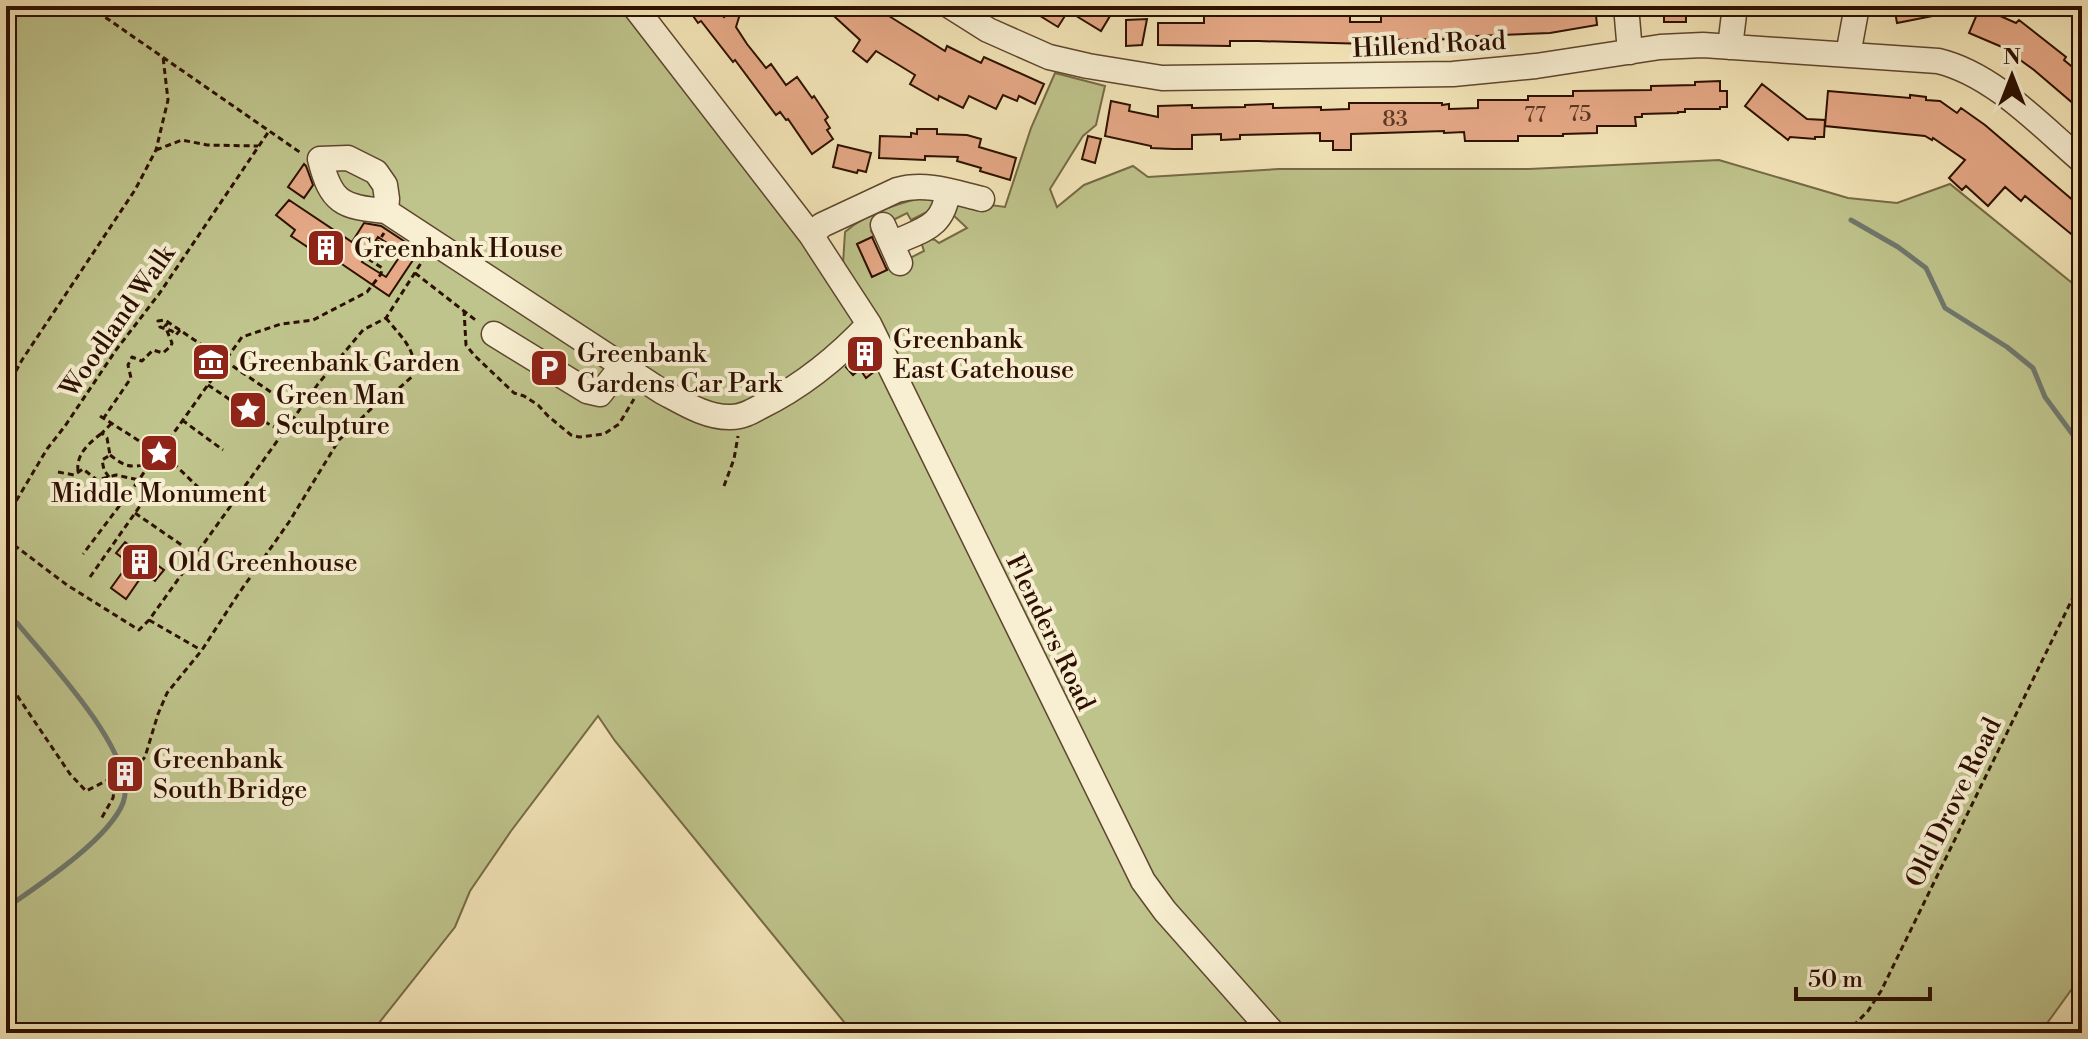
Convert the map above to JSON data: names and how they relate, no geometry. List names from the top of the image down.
{
  "streets": {
    "street": ["Hillend Road", "Flenders Road"],
    "path": ["Woodland Walk", "Old Drove Road"]
  },
  "places": {
    "building": [
      "Greenbank House",
      "Greenbank East Gatehouse",
      "Old Greenhouse",
      "Greenbank South Bridge"
    ],
    "museum": ["Greenbank Garden"],
    "parking": ["Greenbank Gardens Car Park"],
    "place": ["Green Man Sculpture", "Middle Monument"]
  },
  "house_numbers": ["75", "77", "83"],
  "scale_bar": "50 m",
  "north": "top"
}
